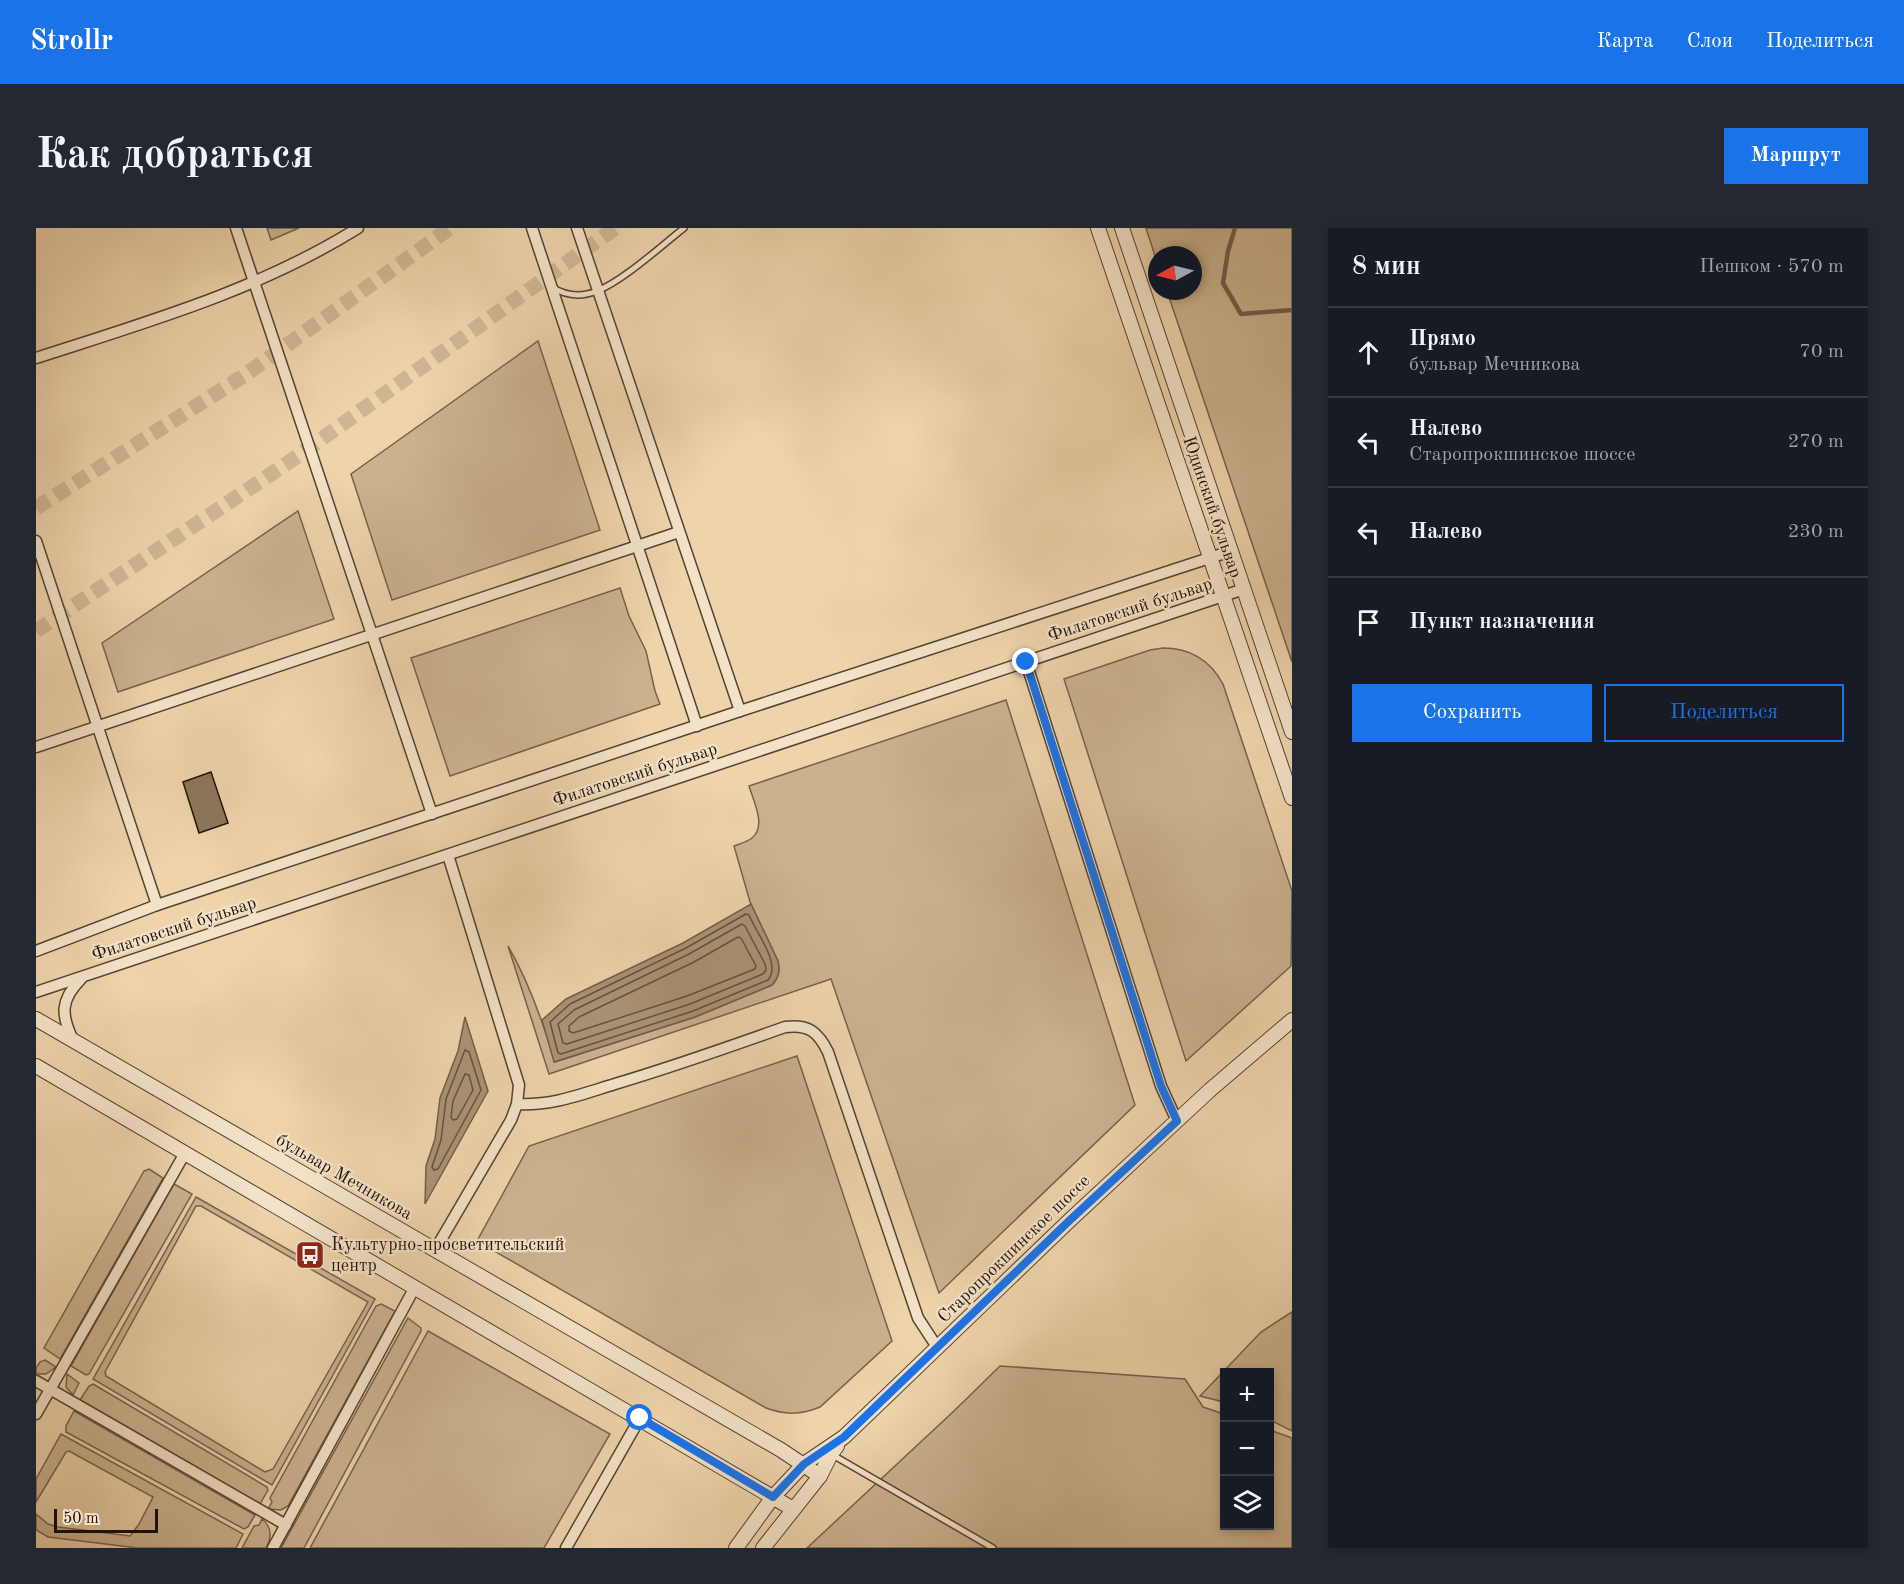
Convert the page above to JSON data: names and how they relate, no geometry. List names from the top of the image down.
{
  "streets": {
    "street": [
      "Юдинский бульвар",
      "Филатовский бульвар",
      "бульвар Мечникова",
      "Старопрокшинское шоссе"
    ]
  },
  "crossings": [
    ["Юдинский бульвар", "Филатовский бульвар"],
    ["бульвар Мечникова", "Старопрокшинское шоссе"]
  ],
  "places": {
    "bus stop": ["Культурно-просветительский центр"]
  },
  "scale_bar": "50 m",
  "north": "left",
  "page": {
    "header": "Strollr",
    "nav": ["Карта", "Слои", "Поделиться"],
    "buttons": [
      "Маршрут",
      ["Сохранить", "Поделиться"]
    ],
    "title": "Как добраться",
    "heading": ["8 мин", "Пешком · 570 m"],
    "list": [
      ["Прямо", "бульвар Мечникова", "70 m"],
      ["Налево", "Старопрокшинское шоссе", "270 m"],
      ["Налево", "230 m"],
      "Пункт назначения"
    ],
    "map_buttons": ["+", "−"],
    "scale": "50 m"
  }
}
